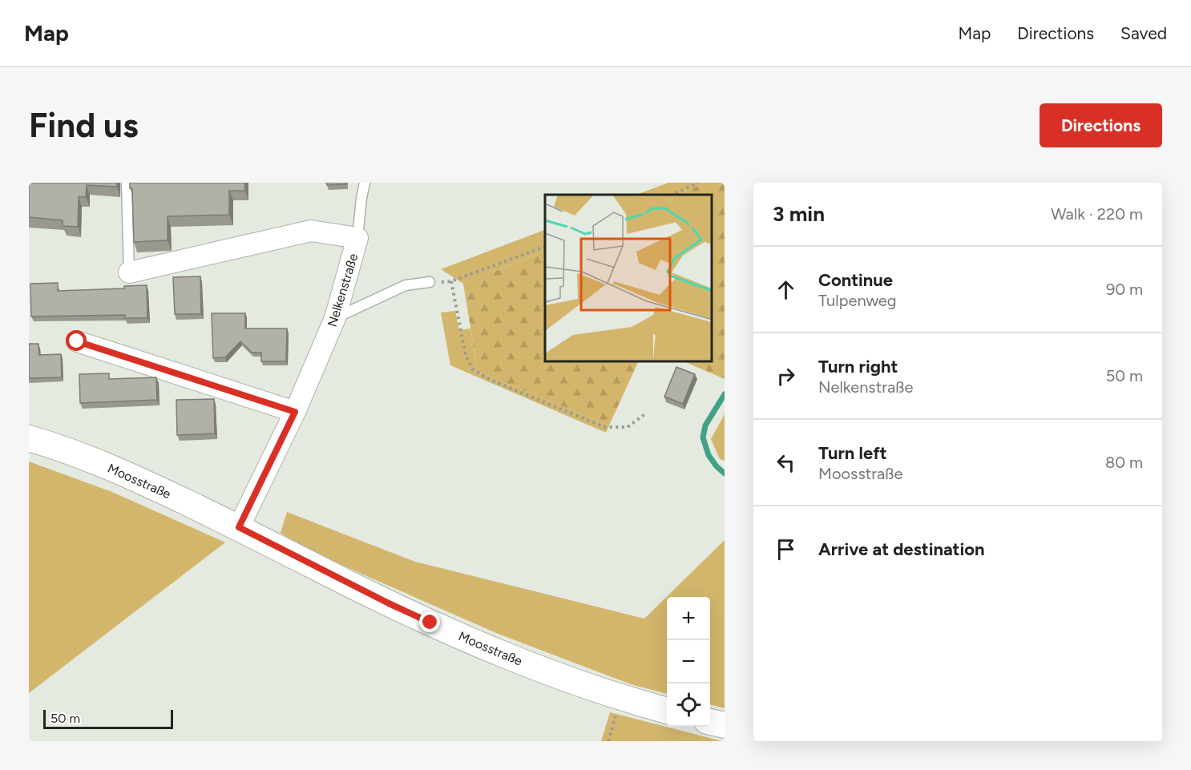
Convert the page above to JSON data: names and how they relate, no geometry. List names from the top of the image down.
{
  "streets": {
    "street": ["Nelkenstraße", "Moosstraße"]
  },
  "crossings": [
    ["Nelkenstraße", "Moosstraße"]
  ],
  "scale_bar": "50 m",
  "page": {
    "header": "Map",
    "nav": ["Map", "Directions", "Saved"],
    "buttons": "Directions",
    "title": "Find us",
    "heading": ["3 min", "Walk · 220 m"],
    "list": [
      ["Continue", "Tulpenweg", "90 m"],
      ["Turn right", "Nelkenstraße", "50 m"],
      ["Turn left", "Moosstraße", "80 m"],
      "Arrive at destination"
    ],
    "map_buttons": ["+", "−"],
    "scale": "50 m"
  }
}
